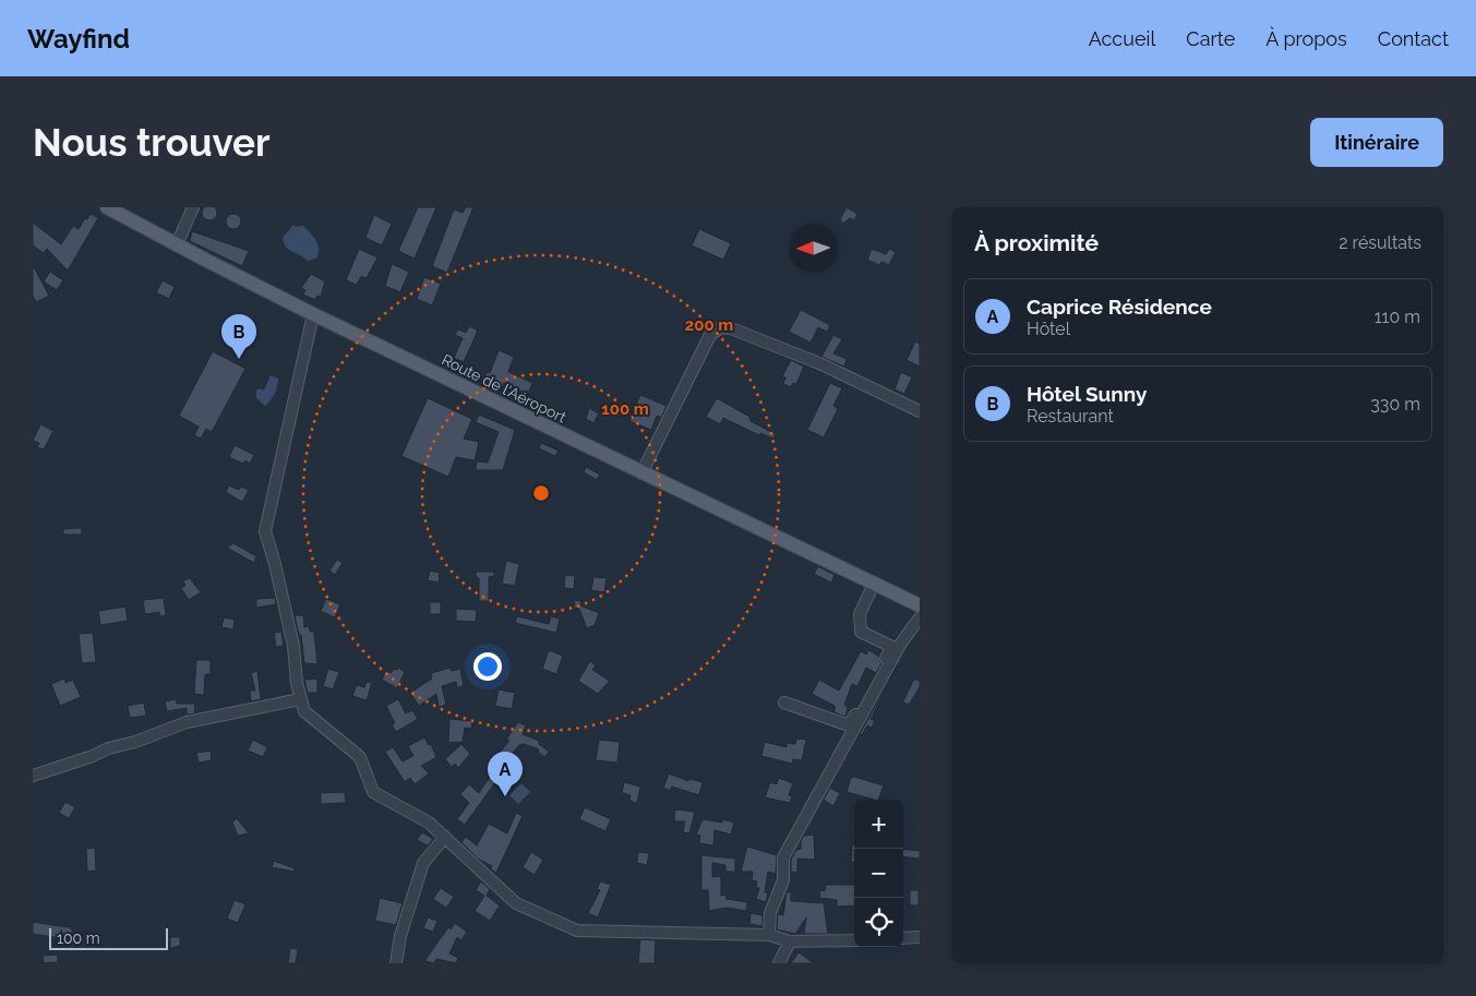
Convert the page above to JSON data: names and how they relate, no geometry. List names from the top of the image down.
{
  "streets": {
    "main road": ["Route de l'Aéroport"]
  },
  "scale_bar": "100 m",
  "north": "left",
  "page": {
    "header": "Wayfind",
    "nav": [
      "Accueil",
      "Carte",
      "À propos",
      "Contact"
    ],
    "buttons": "Itinéraire",
    "title": "Nous trouver",
    "heading": ["À proximité", "2 résultats"],
    "list": [
      {
        "mark": "A",
        "name": "Caprice Résidence",
        "note": "Hôtel",
        "value": "110 m"
      },
      {
        "mark": "B",
        "name": "Hôtel Sunny",
        "note": "Restaurant",
        "value": "330 m"
      }
    ],
    "pins": ["B", "A"],
    "map_buttons": ["+", "−"],
    "scale": "100 m"
  },
  "rings": ["200 m", "100 m"]
}
